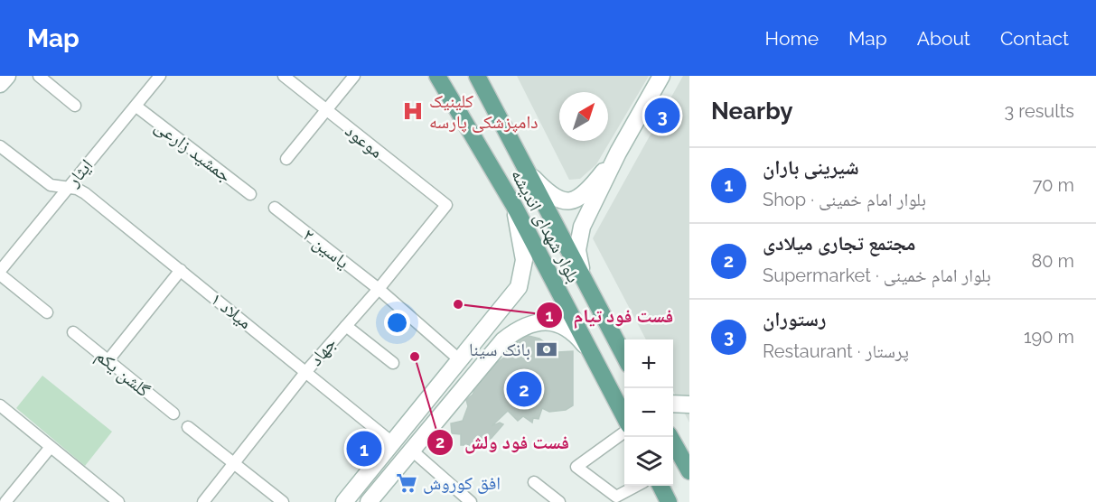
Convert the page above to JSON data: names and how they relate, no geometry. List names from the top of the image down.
{
  "streets": {
    "main road": ["بلوار شهدای اندیشه"],
    "street": [
      "موعود",
      "جمشید زارعی",
      "ایثار",
      "یاسین ۲",
      "میلاد ۱",
      "جهاد",
      "گلشن یکم"
    ]
  },
  "crossings": [
    ["موعود", "جهاد"],
    ["جمشید زارعی", "ایثار"],
    ["ایثار", "میلاد ۱"],
    ["یاسین ۲", "جهاد"],
    ["میلاد ۱", "جهاد"]
  ],
  "places": {
    "hospital": ["کلینیک دامپزشکی پارسه"],
    "other": ["فست فود تیام", "فست فود ولش"],
    "bank": ["بانک سینا"],
    "supermarket": ["افق کوروش"]
  },
  "north": "top right",
  "page": {
    "header": "Map",
    "nav": [
      "Home",
      "Map",
      "About",
      "Contact"
    ],
    "heading": ["Nearby", "3 results"],
    "pins": ["3", "2", "1"],
    "list": [
      {
        "mark": "1",
        "name": "شیرینی باران",
        "note": "Shop · بلوار امام خمینی",
        "value": "70 m"
      },
      {
        "mark": "2",
        "name": "مجتمع تجاری میلادی",
        "note": "Supermarket · بلوار امام خمینی",
        "value": "80 m"
      },
      {
        "mark": "3",
        "name": "رستوران",
        "note": "Restaurant · پرستار",
        "value": "190 m"
      }
    ],
    "map_buttons": ["+", "−"]
  }
}
